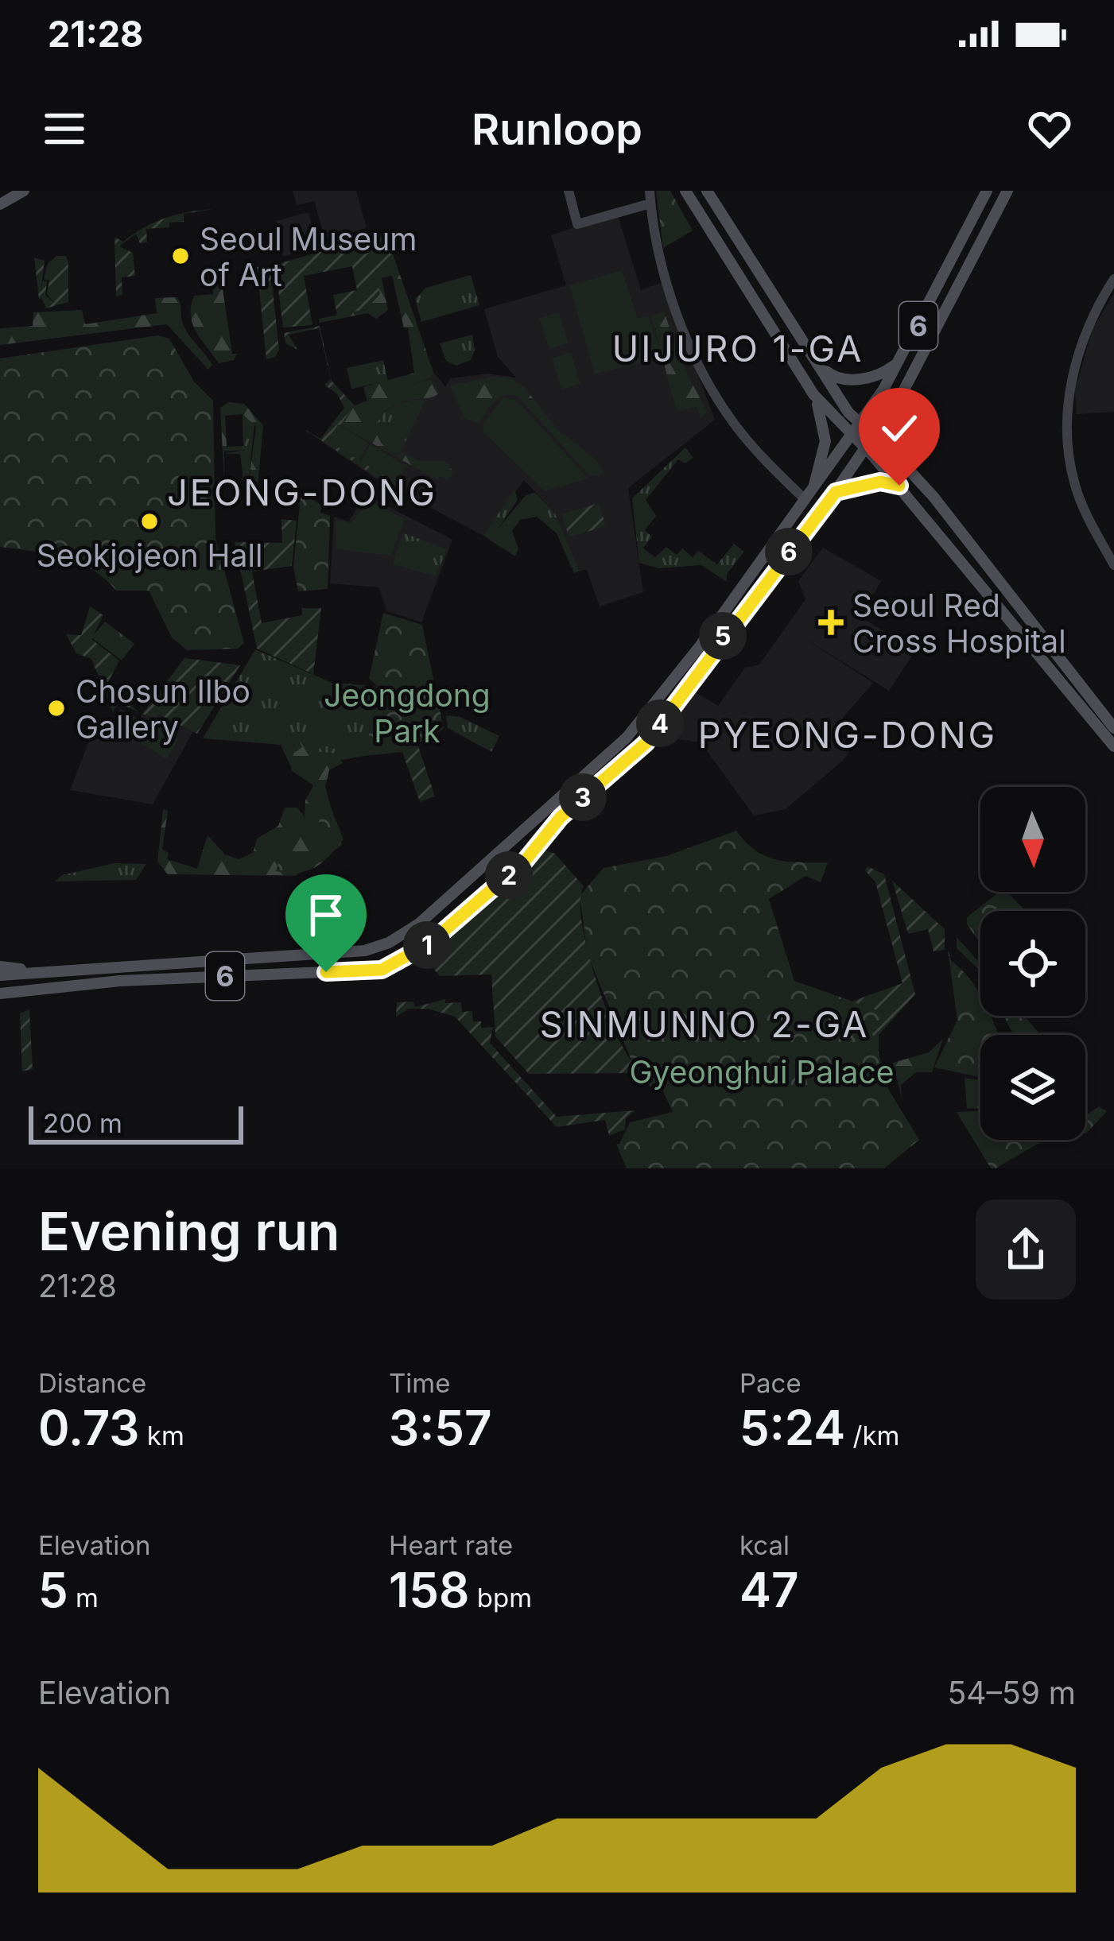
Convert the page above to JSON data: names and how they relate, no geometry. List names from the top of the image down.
{
  "streets": {
    "main road": ["6"]
  },
  "districts": [
    "UIJURO 1-GA",
    "JEONG-DONG",
    "PYEONG-DONG",
    "SINMUNNO 2-GA"
  ],
  "parks": ["Jeongdong Park", "Gyeonghui Palace"],
  "places": {
    "other": ["Seoul Museum of Art", "Seokjojeon Hall", "Chosun Ilbo Gallery"],
    "health": ["Seoul Red Cross Hospital"]
  },
  "scale_bar": "200 m",
  "north": "bottom",
  "page": {
    "status": "21:28",
    "header": "Runloop",
    "pins": [
      "6",
      "5",
      "4",
      "3",
      "2",
      "1"
    ],
    "scale": "200 m",
    "heading": ["Evening run", "21:28"],
    "stats": [
      ["Distance", "0.73 km"],
      ["Time", "3:57"],
      ["Pace", "5:24 /km"],
      ["Elevation", "5 m"],
      ["Heart rate", "158 bpm"],
      ["kcal", "47"]
    ],
    "chart": ["Elevation", "54–59 m"]
  }
}
